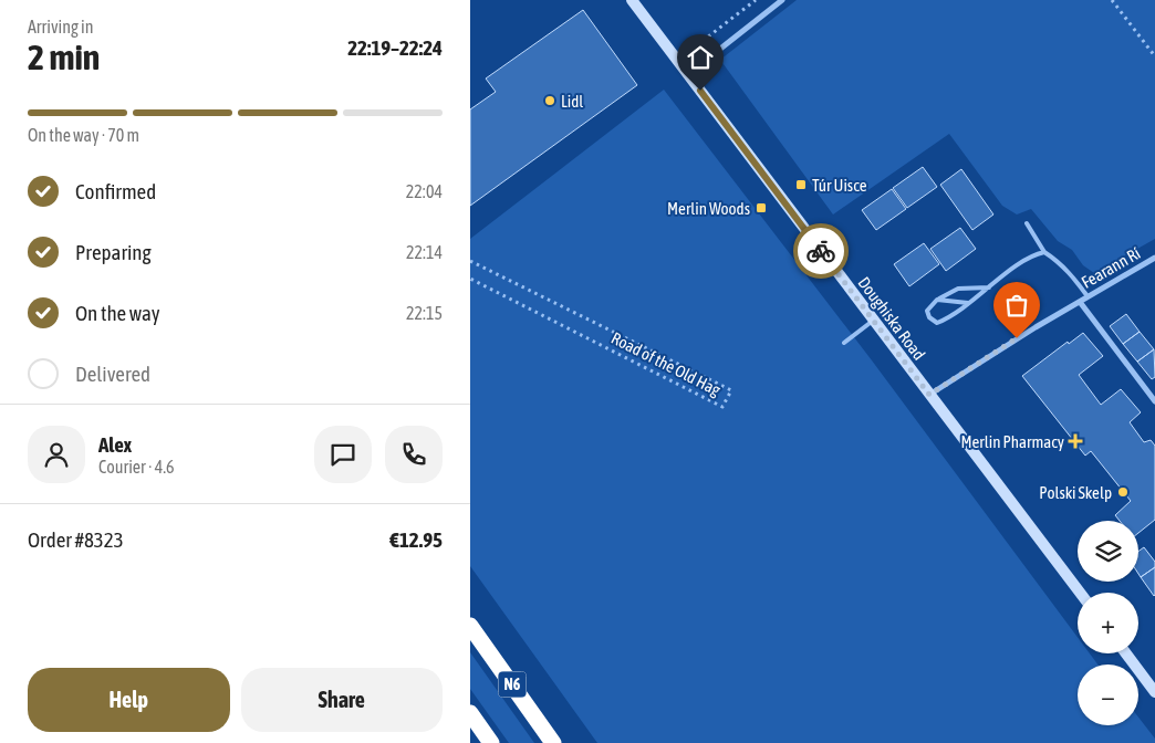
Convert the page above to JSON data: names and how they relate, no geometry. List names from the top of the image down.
{
  "streets": {
    "highway": ["N6"],
    "street": ["Fearann Rí", "Doughiska Road"],
    "path": ["Road of the Old Hag"]
  },
  "crossings": [
    ["Fearann Rí", "Doughiska Road"]
  ],
  "places": {
    "other": ["Lidl", "Polski Skelp"],
    "transit": ["Túr Uisce", "Merlin Woods"],
    "health": ["Merlin Pharmacy"]
  },
  "page": {
    "heading": ["2 min", "Arriving in", "22:19–22:24"],
    "panel": [
      "Alex",
      "Courier · 4.6",
      "Order #8323",
      "€12.95"
    ],
    "bar": "On the way · 70 m",
    "list": [
      ["Confirmed", "22:04"],
      ["Preparing", "22:14"],
      ["On the way", "22:15"],
      "Delivered"
    ],
    "map_buttons": ["+", "−"],
    "buttons": ["Help", "Share"]
  }
}
